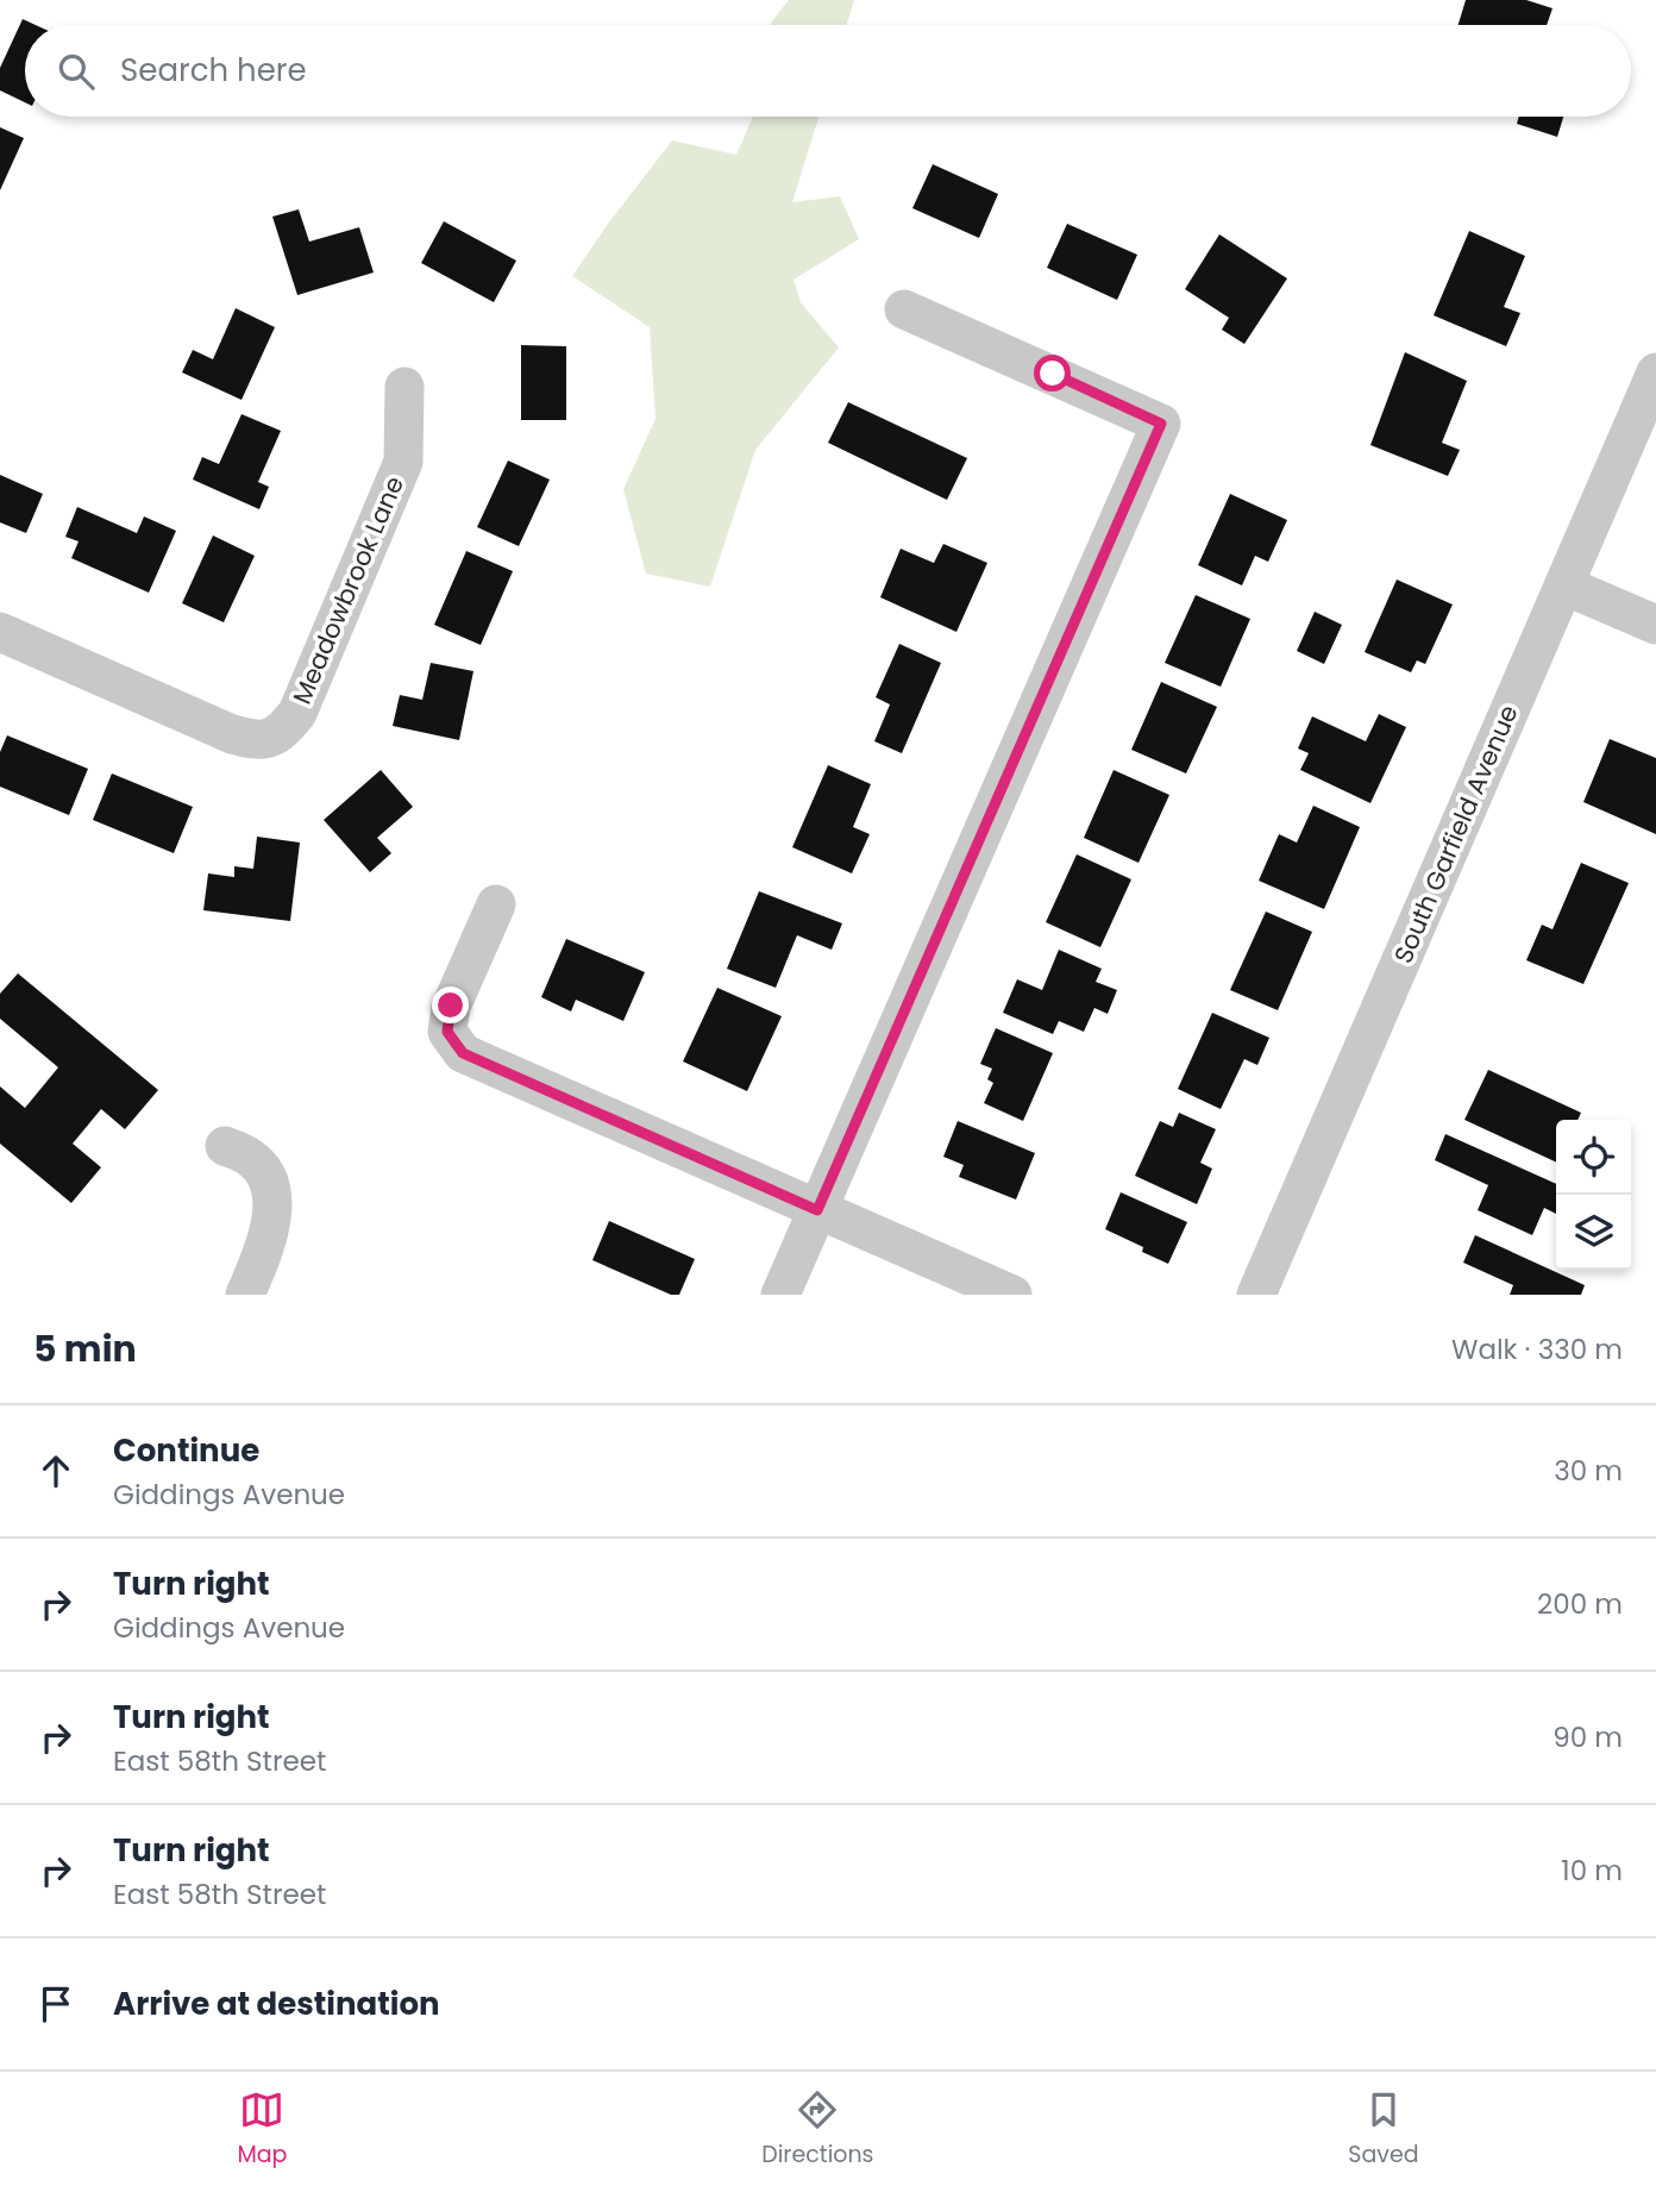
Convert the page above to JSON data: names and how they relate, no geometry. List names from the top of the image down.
{
  "streets": {
    "street": ["Meadowbrook Lane", "South Garfield Avenue"]
  },
  "page": {
    "search": "Search here",
    "heading": ["5 min", "Walk · 330 m"],
    "list": [
      ["Continue", "Giddings Avenue", "30 m"],
      ["Turn right", "Giddings Avenue", "200 m"],
      ["Turn right", "East 58th Street", "90 m"],
      ["Turn right", "East 58th Street", "10 m"],
      "Arrive at destination"
    ],
    "nav": ["Map", "Directions", "Saved"]
  }
}
